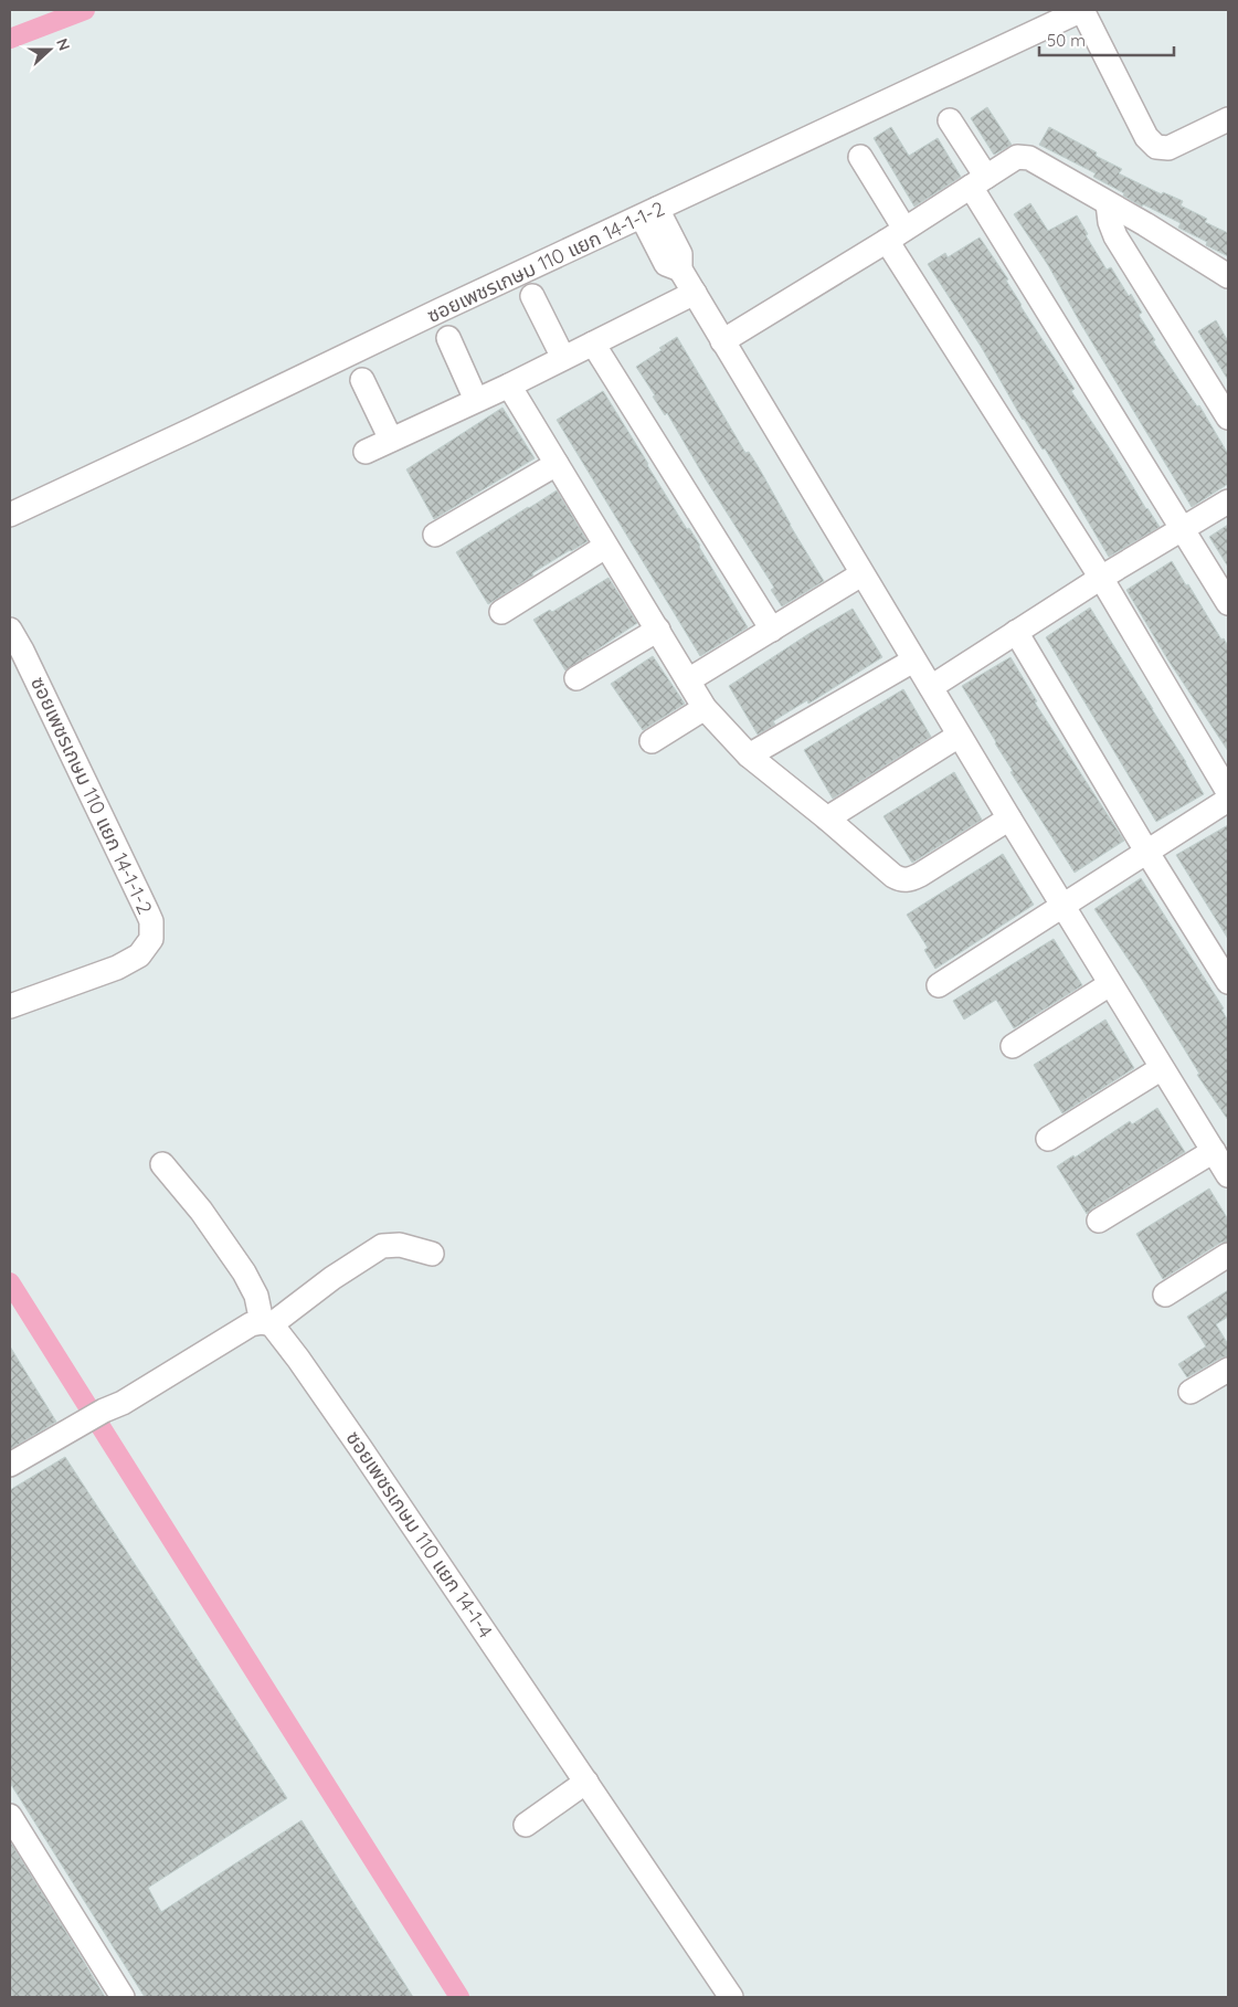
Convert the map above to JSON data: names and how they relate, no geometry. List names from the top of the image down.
{
  "streets": {
    "street": ["ซอยเพชรเกษม 110 แยก 14-1-1-2", "ซอยเพชรเกษม 110 แยก 14-1-4"]
  },
  "scale_bar": "50 m",
  "north": "right"
}
